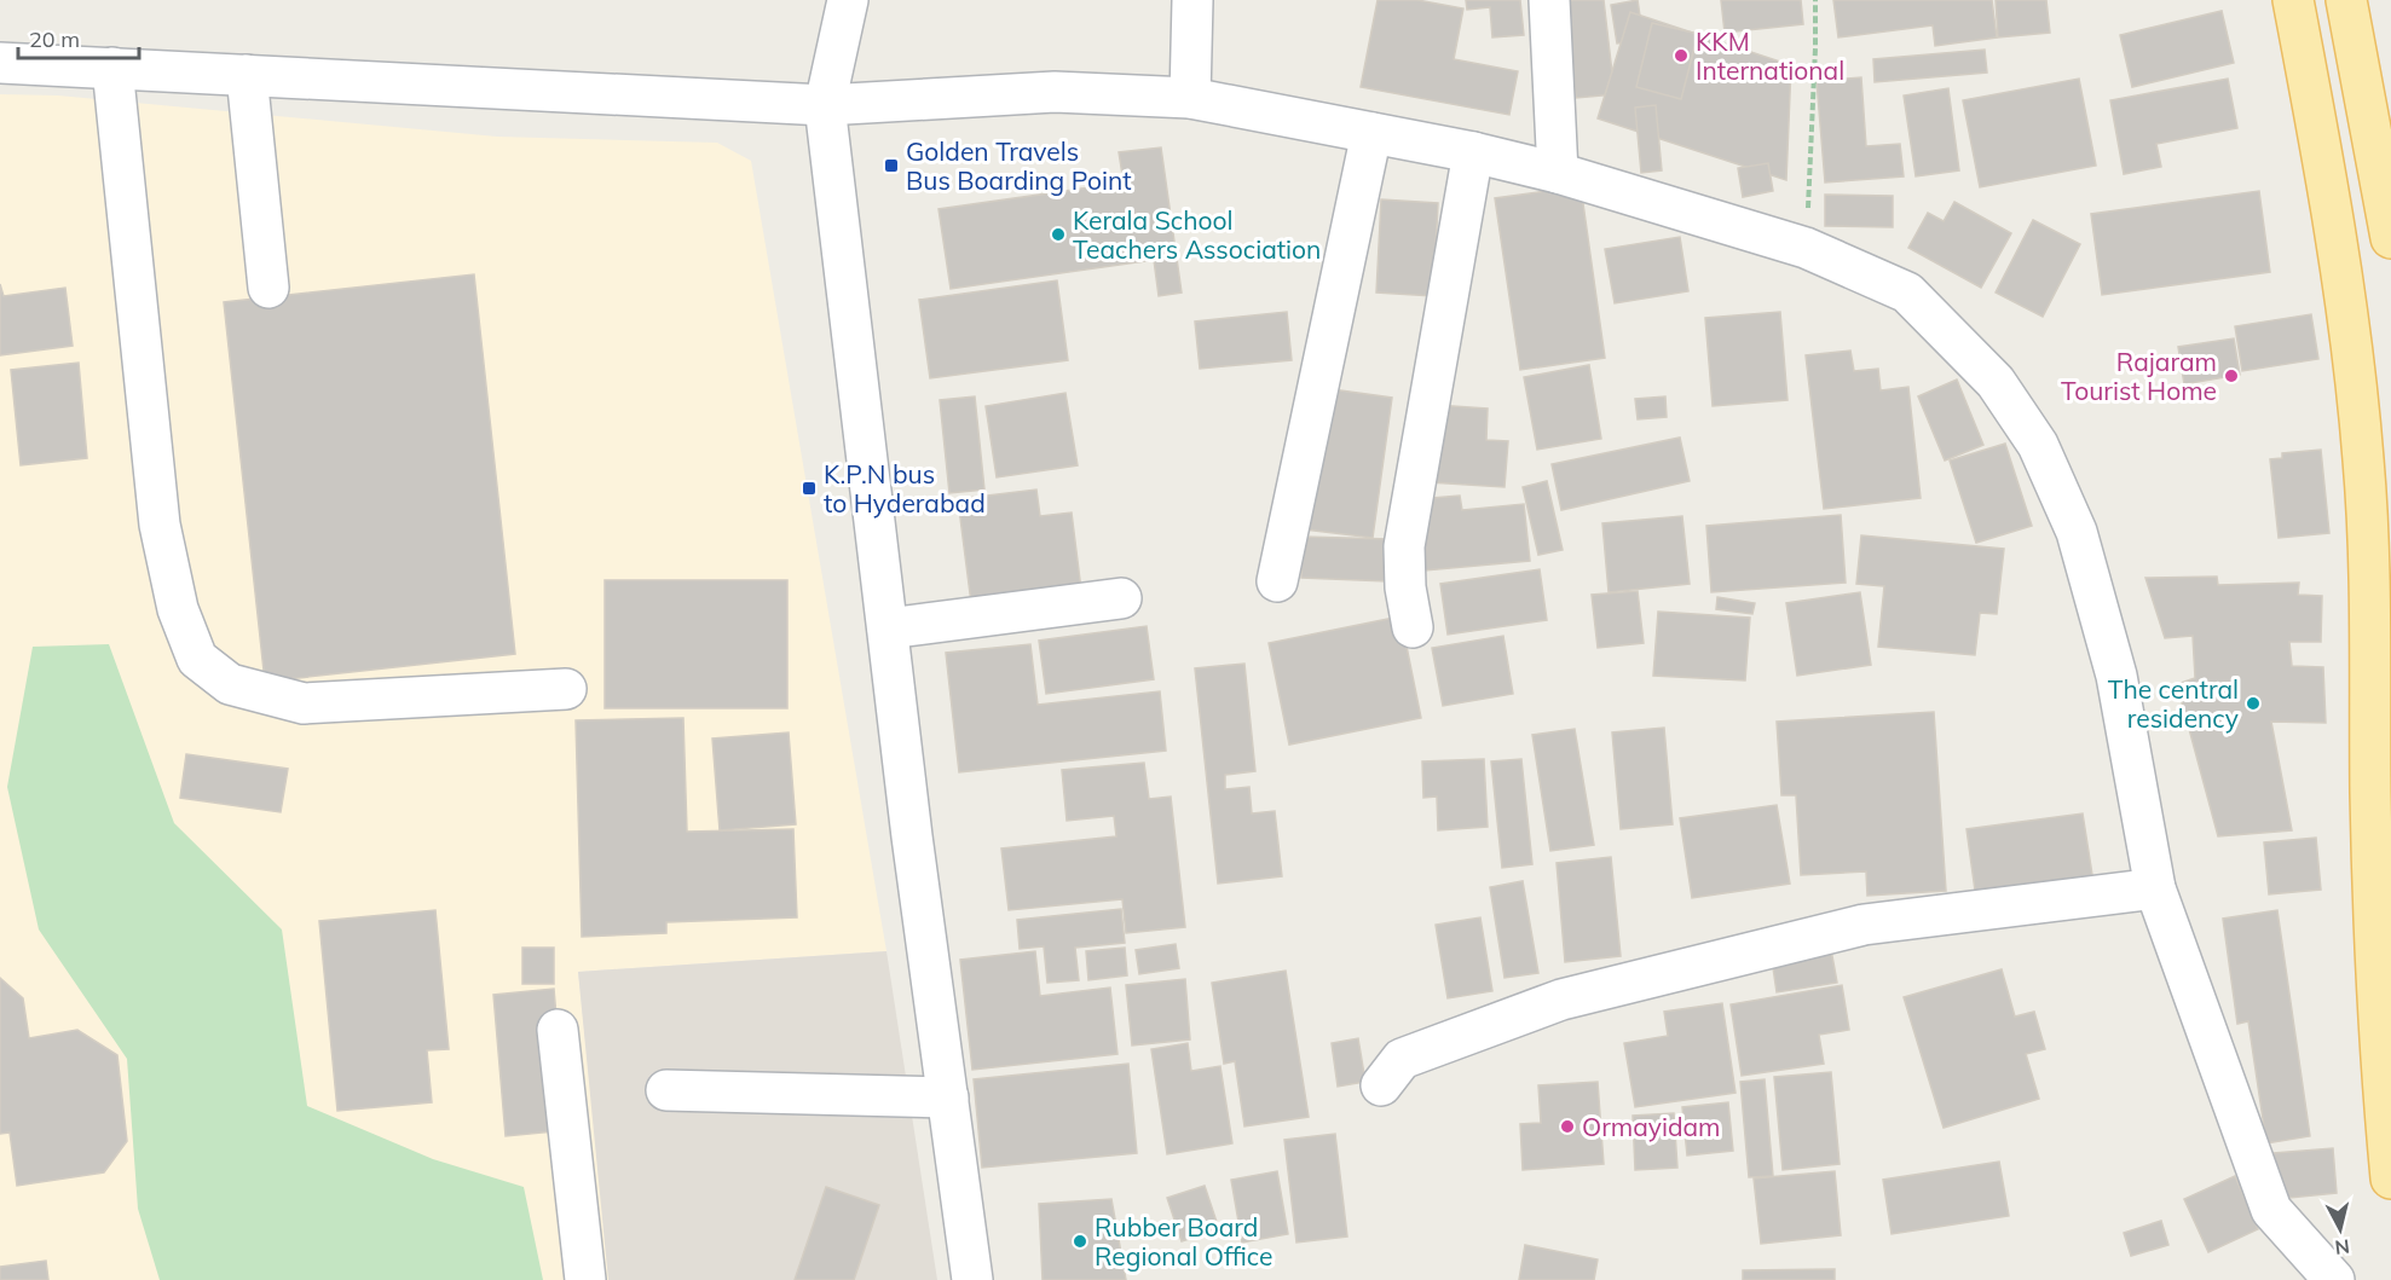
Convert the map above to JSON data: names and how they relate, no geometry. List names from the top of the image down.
{
  "places": {
    "other": [
      "KKM International",
      "Kerala School Teachers Association",
      "Rajaram Tourist Home",
      "The central residency",
      "Ormayidam",
      "Rubber Board Regional Office"
    ],
    "transit": ["Golden Travels Bus Boarding Point", "K.P.N bus to Hyderabad"]
  },
  "scale_bar": "20 m",
  "north": "bottom"
}
